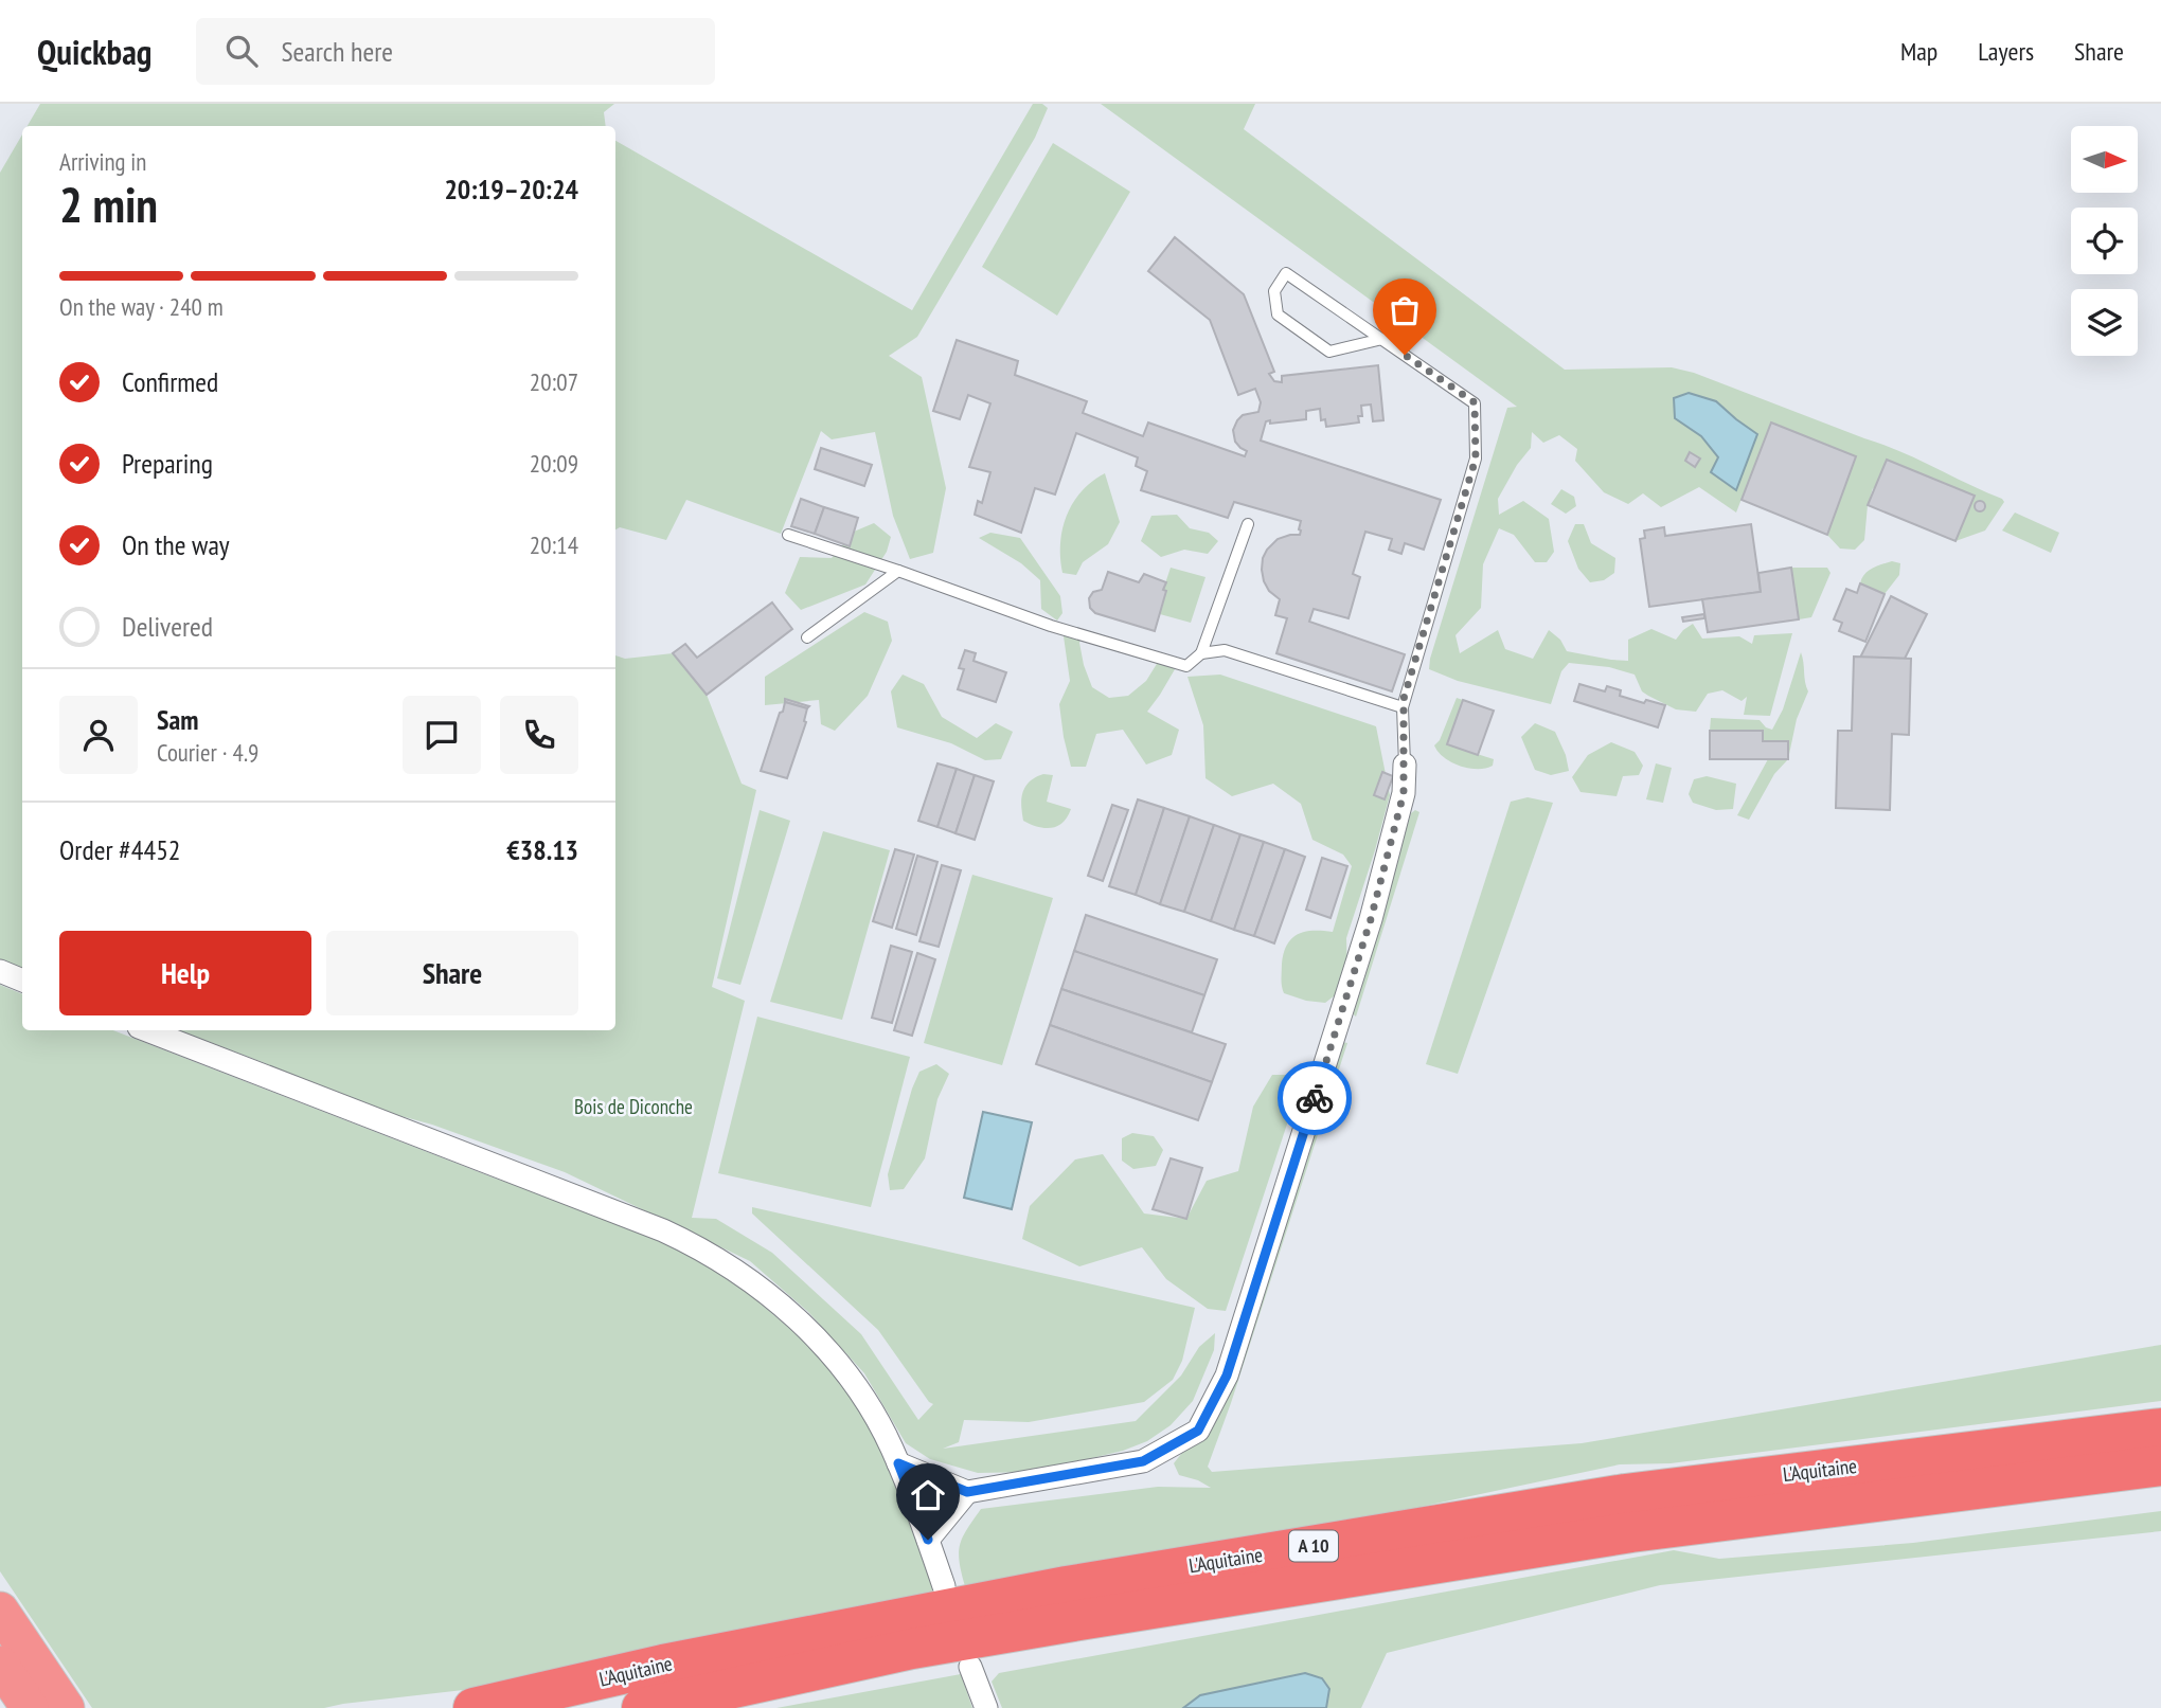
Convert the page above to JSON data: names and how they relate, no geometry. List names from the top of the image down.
{
  "streets": {
    "highway": ["L'Aquitaine", "A 10"]
  },
  "parks": ["Bois de Diconche"],
  "north": "right",
  "page": {
    "header": "Quickbag",
    "search": "Search here",
    "nav": ["Map", "Layers", "Share"],
    "heading": ["2 min", "Arriving in", "20:19–20:24"],
    "panel": [
      "Sam",
      "Courier · 4.9",
      "Order #4452",
      "€38.13"
    ],
    "bar": "On the way · 240 m",
    "list": [
      ["Confirmed", "20:07"],
      ["Preparing", "20:09"],
      ["On the way", "20:14"],
      "Delivered"
    ],
    "buttons": ["Help", "Share"]
  }
}
